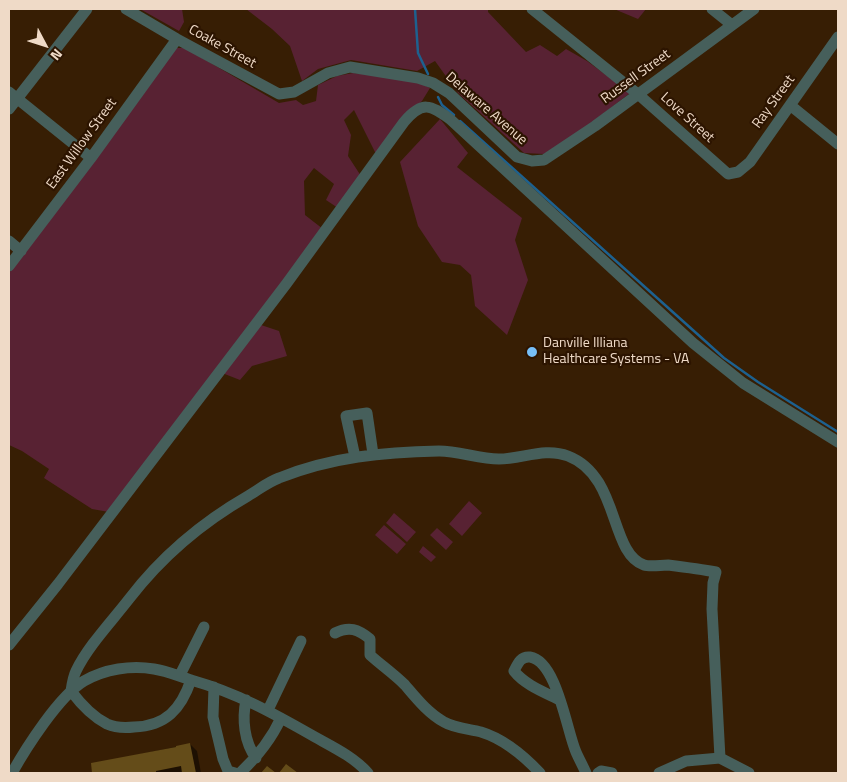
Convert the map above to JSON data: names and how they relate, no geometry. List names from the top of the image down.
{
  "streets": {
    "street": [
      "Coake Street",
      "Russell Street",
      "Ray Street",
      "Delaware Avenue",
      "Love Street",
      "East Willow Street"
    ]
  },
  "crossings": [
    ["Coake Street", "Delaware Avenue"],
    ["Coake Street", "East Willow Street"],
    ["Russell Street", "Delaware Avenue"],
    ["Russell Street", "Love Street"],
    ["Ray Street", "Love Street"]
  ],
  "places": ["Danville Illiana Healthcare Systems - VA"],
  "north": "bottom right"
}
